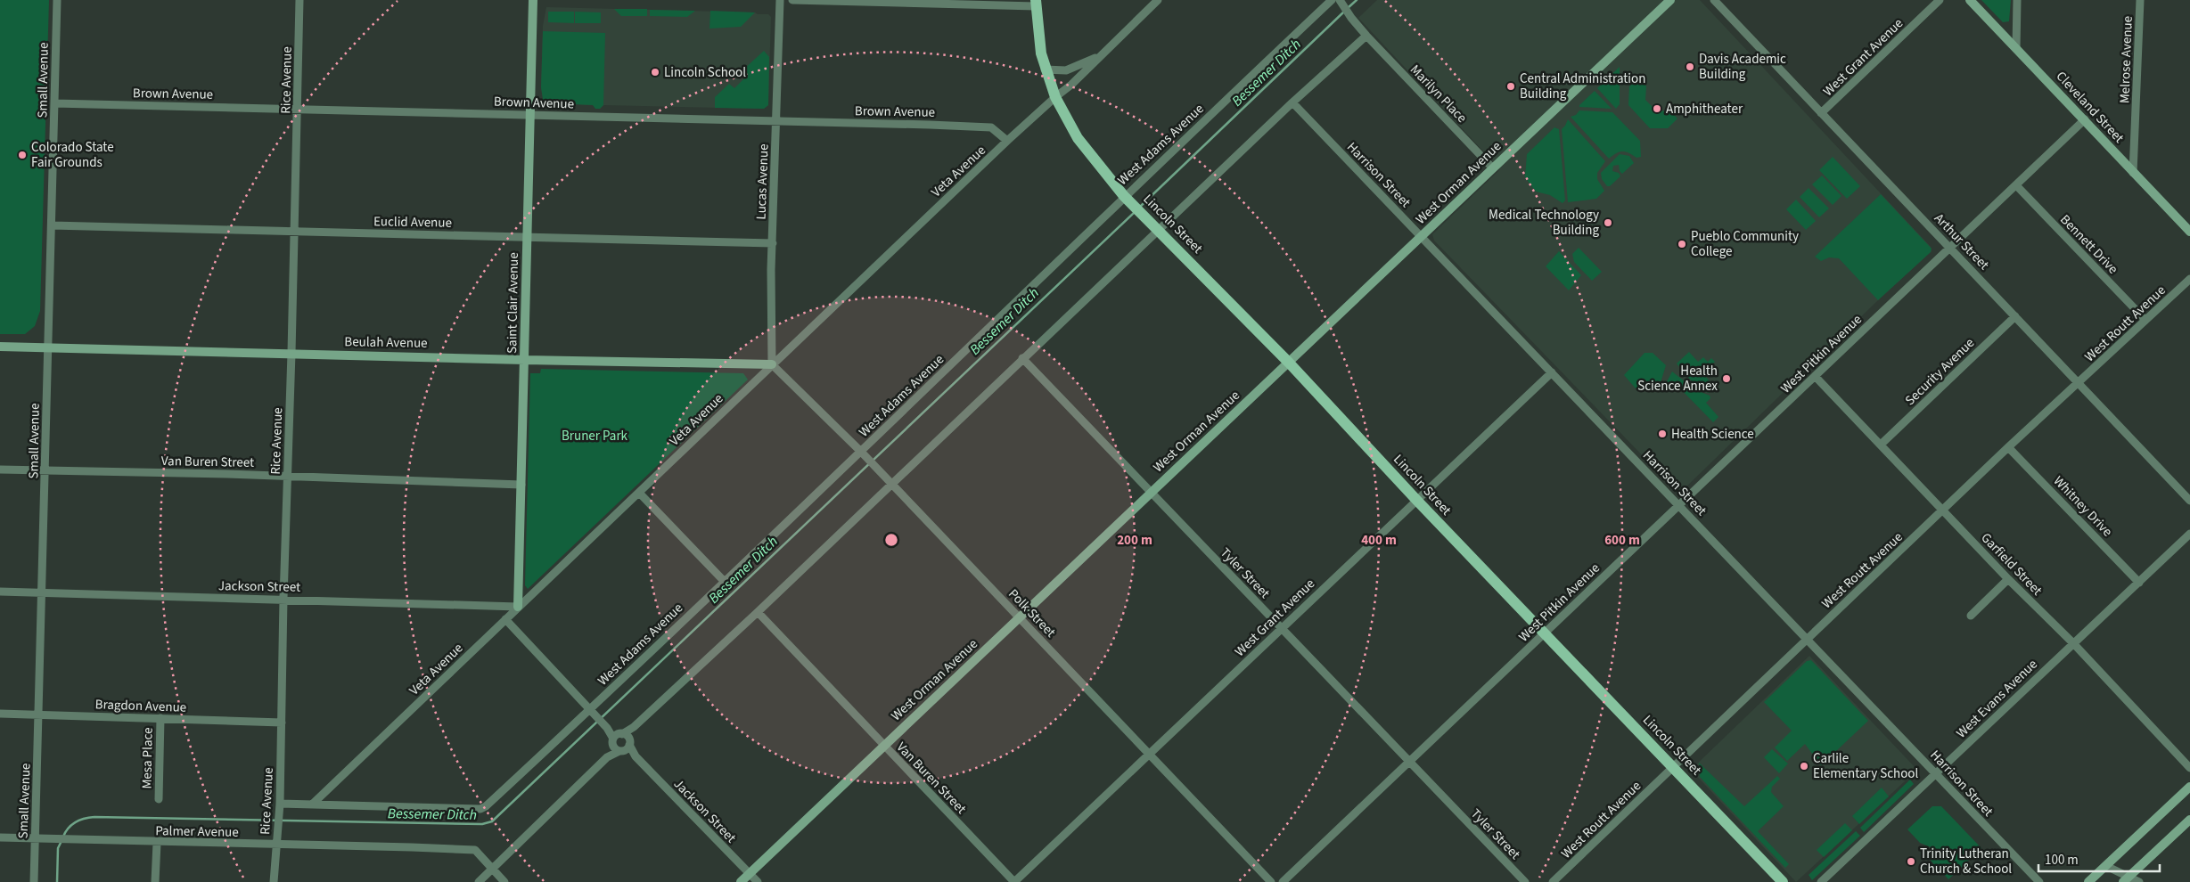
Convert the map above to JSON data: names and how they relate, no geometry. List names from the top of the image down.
{
  "streets": {
    "main road": ["Lincoln Street"],
    "street": [
      "West Grant Avenue",
      "Melrose Avenue",
      "Small Avenue",
      "Rice Avenue",
      "Brown Avenue",
      "Marilyn Place",
      "Cleveland Street",
      "West Adams Avenue",
      "Veta Avenue",
      "Harrison Street",
      "Lucas Avenue",
      "West Orman Avenue",
      "Euclid Avenue",
      "Arthur Street",
      "Bennett Drive",
      "Saint Clair Avenue",
      "West Routt Avenue",
      "Beulah Avenue",
      "West Pitkin Avenue",
      "Security Avenue",
      "Van Buren Street",
      "Whitney Drive",
      "Garfield Street",
      "Tyler Street",
      "Jackson Street",
      "Polk Street",
      "West Evans Avenue",
      "Bragdon Avenue",
      "Mesa Place",
      "Palmer Avenue"
    ]
  },
  "crossings": [
    ["West Grant Avenue", "Harrison Street"],
    ["West Grant Avenue", "Lincoln Street"],
    ["West Grant Avenue", "Arthur Street"],
    ["West Grant Avenue", "Van Buren Street"],
    ["West Grant Avenue", "Tyler Street"],
    ["West Grant Avenue", "Polk Street"],
    ["Melrose Avenue", "Cleveland Street"],
    ["Small Avenue", "Brown Avenue"],
    ["Small Avenue", "Euclid Avenue"],
    ["Small Avenue", "Beulah Avenue"],
    ["Small Avenue", "Van Buren Street"],
    ["Small Avenue", "Jackson Street"],
    ["Small Avenue", "Bragdon Avenue"],
    ["Small Avenue", "Palmer Avenue"],
    ["Rice Avenue", "Brown Avenue"],
    ["Rice Avenue", "Euclid Avenue"],
    ["Rice Avenue", "Beulah Avenue"],
    ["Rice Avenue", "Van Buren Street"],
    ["Rice Avenue", "Jackson Street"],
    ["Rice Avenue", "Bragdon Avenue"],
    ["Rice Avenue", "Palmer Avenue"],
    ["Brown Avenue", "Veta Avenue"],
    ["Brown Avenue", "Lucas Avenue"],
    ["Brown Avenue", "Saint Clair Avenue"],
    ["Marilyn Place", "West Orman Avenue"],
    ["Cleveland Street", "West Pitkin Avenue"],
    ["West Adams Avenue", "Veta Avenue"],
    ["West Adams Avenue", "Lincoln Street"],
    ["West Adams Avenue", "Jackson Street"],
    ["West Adams Avenue", "Polk Street"],
    ["Veta Avenue", "Lucas Avenue"],
    ["Veta Avenue", "Lincoln Street"],
    ["Veta Avenue", "Saint Clair Avenue"],
    ["Veta Avenue", "Beulah Avenue"],
    ["Veta Avenue", "Jackson Street"],
    ["Veta Avenue", "Polk Street"],
    ["Harrison Street", "West Orman Avenue"],
    ["Harrison Street", "West Routt Avenue"],
    ["Harrison Street", "West Pitkin Avenue"],
    ["Harrison Street", "West Evans Avenue"],
    ["Lucas Avenue", "Euclid Avenue"],
    ["Lucas Avenue", "Beulah Avenue"],
    ["Lucas Avenue", "Polk Street"],
    ["West Orman Avenue", "Lincoln Street"],
    ["West Orman Avenue", "Van Buren Street"],
    ["West Orman Avenue", "Tyler Street"],
    ["West Orman Avenue", "Jackson Street"],
    ["West Orman Avenue", "Polk Street"],
    ["Euclid Avenue", "Saint Clair Avenue"],
    ["Lincoln Street", "West Routt Avenue"],
    ["Lincoln Street", "West Pitkin Avenue"],
    ["Arthur Street", "West Routt Avenue"],
    ["Arthur Street", "West Pitkin Avenue"],
    ["Arthur Street", "Security Avenue"],
    ["Bennett Drive", "West Routt Avenue"],
    ["Bennett Drive", "West Pitkin Avenue"],
    ["Saint Clair Avenue", "Beulah Avenue"],
    ["Saint Clair Avenue", "Van Buren Street"],
    ["Saint Clair Avenue", "Jackson Street"],
    ["West Routt Avenue", "Whitney Drive"],
    ["West Routt Avenue", "Garfield Street"],
    ["Beulah Avenue", "Polk Street"],
    ["West Pitkin Avenue", "Garfield Street"],
    ["West Pitkin Avenue", "Tyler Street"],
    ["Security Avenue", "Garfield Street"],
    ["Whitney Drive", "West Evans Avenue"],
    ["Garfield Street", "West Evans Avenue"],
    ["Bragdon Avenue", "Mesa Place"]
  ],
  "water": ["Bessemer Ditch"],
  "parks": ["Bruner Park"],
  "places": [
    "Davis Academic Building",
    "Lincoln School",
    "Central Administration Building",
    "Amphitheater",
    "Colorado State Fair Grounds",
    "Medical Technology Building",
    "Pueblo Community College",
    "Health Science Annex",
    "Health Science",
    "Carlile Elementary School",
    "Trinity Lutheran Church & School"
  ],
  "scale_bar": "100 m",
  "rings": ["200 m", "400 m", "600 m"]
}
